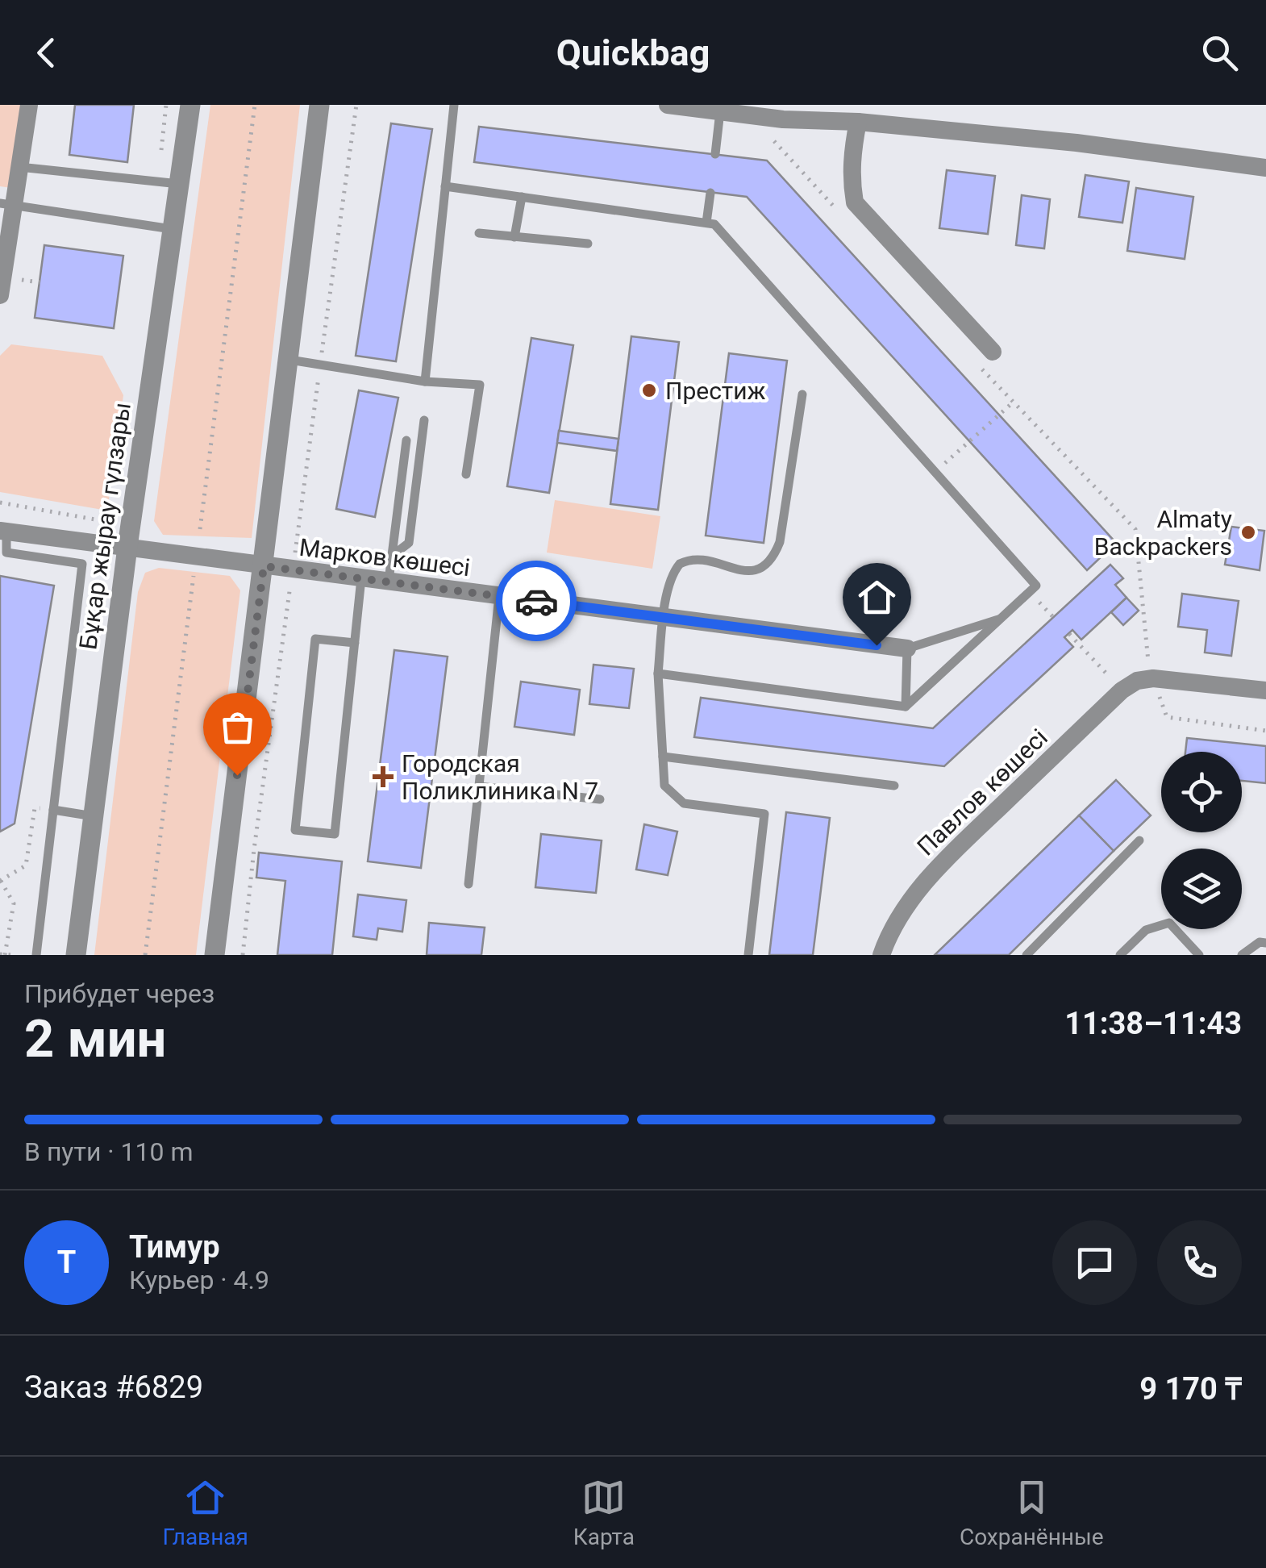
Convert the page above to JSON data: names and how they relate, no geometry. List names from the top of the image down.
{
  "streets": {
    "street": ["Бұқар жырау гүлзары", "Марков көшесі", "Павлов көшесі"]
  },
  "crossings": [
    ["Бұқар жырау гүлзары", "Марков көшесі"]
  ],
  "places": {
    "other": ["Престиж", "Almaty Backpackers"],
    "health": ["Городская Поликлиника N 7"]
  },
  "page": {
    "header": "Quickbag",
    "heading": ["2 мин", "Прибудет через", "11:38–11:43"],
    "panel": [
      "Тимур",
      "Курьер · 4.9",
      "Заказ #6829",
      "9 170 ₸"
    ],
    "bar": "В пути · 110 m",
    "round": "Т",
    "tabs": ["Главная", "Карта", "Сохранённые"]
  }
}
